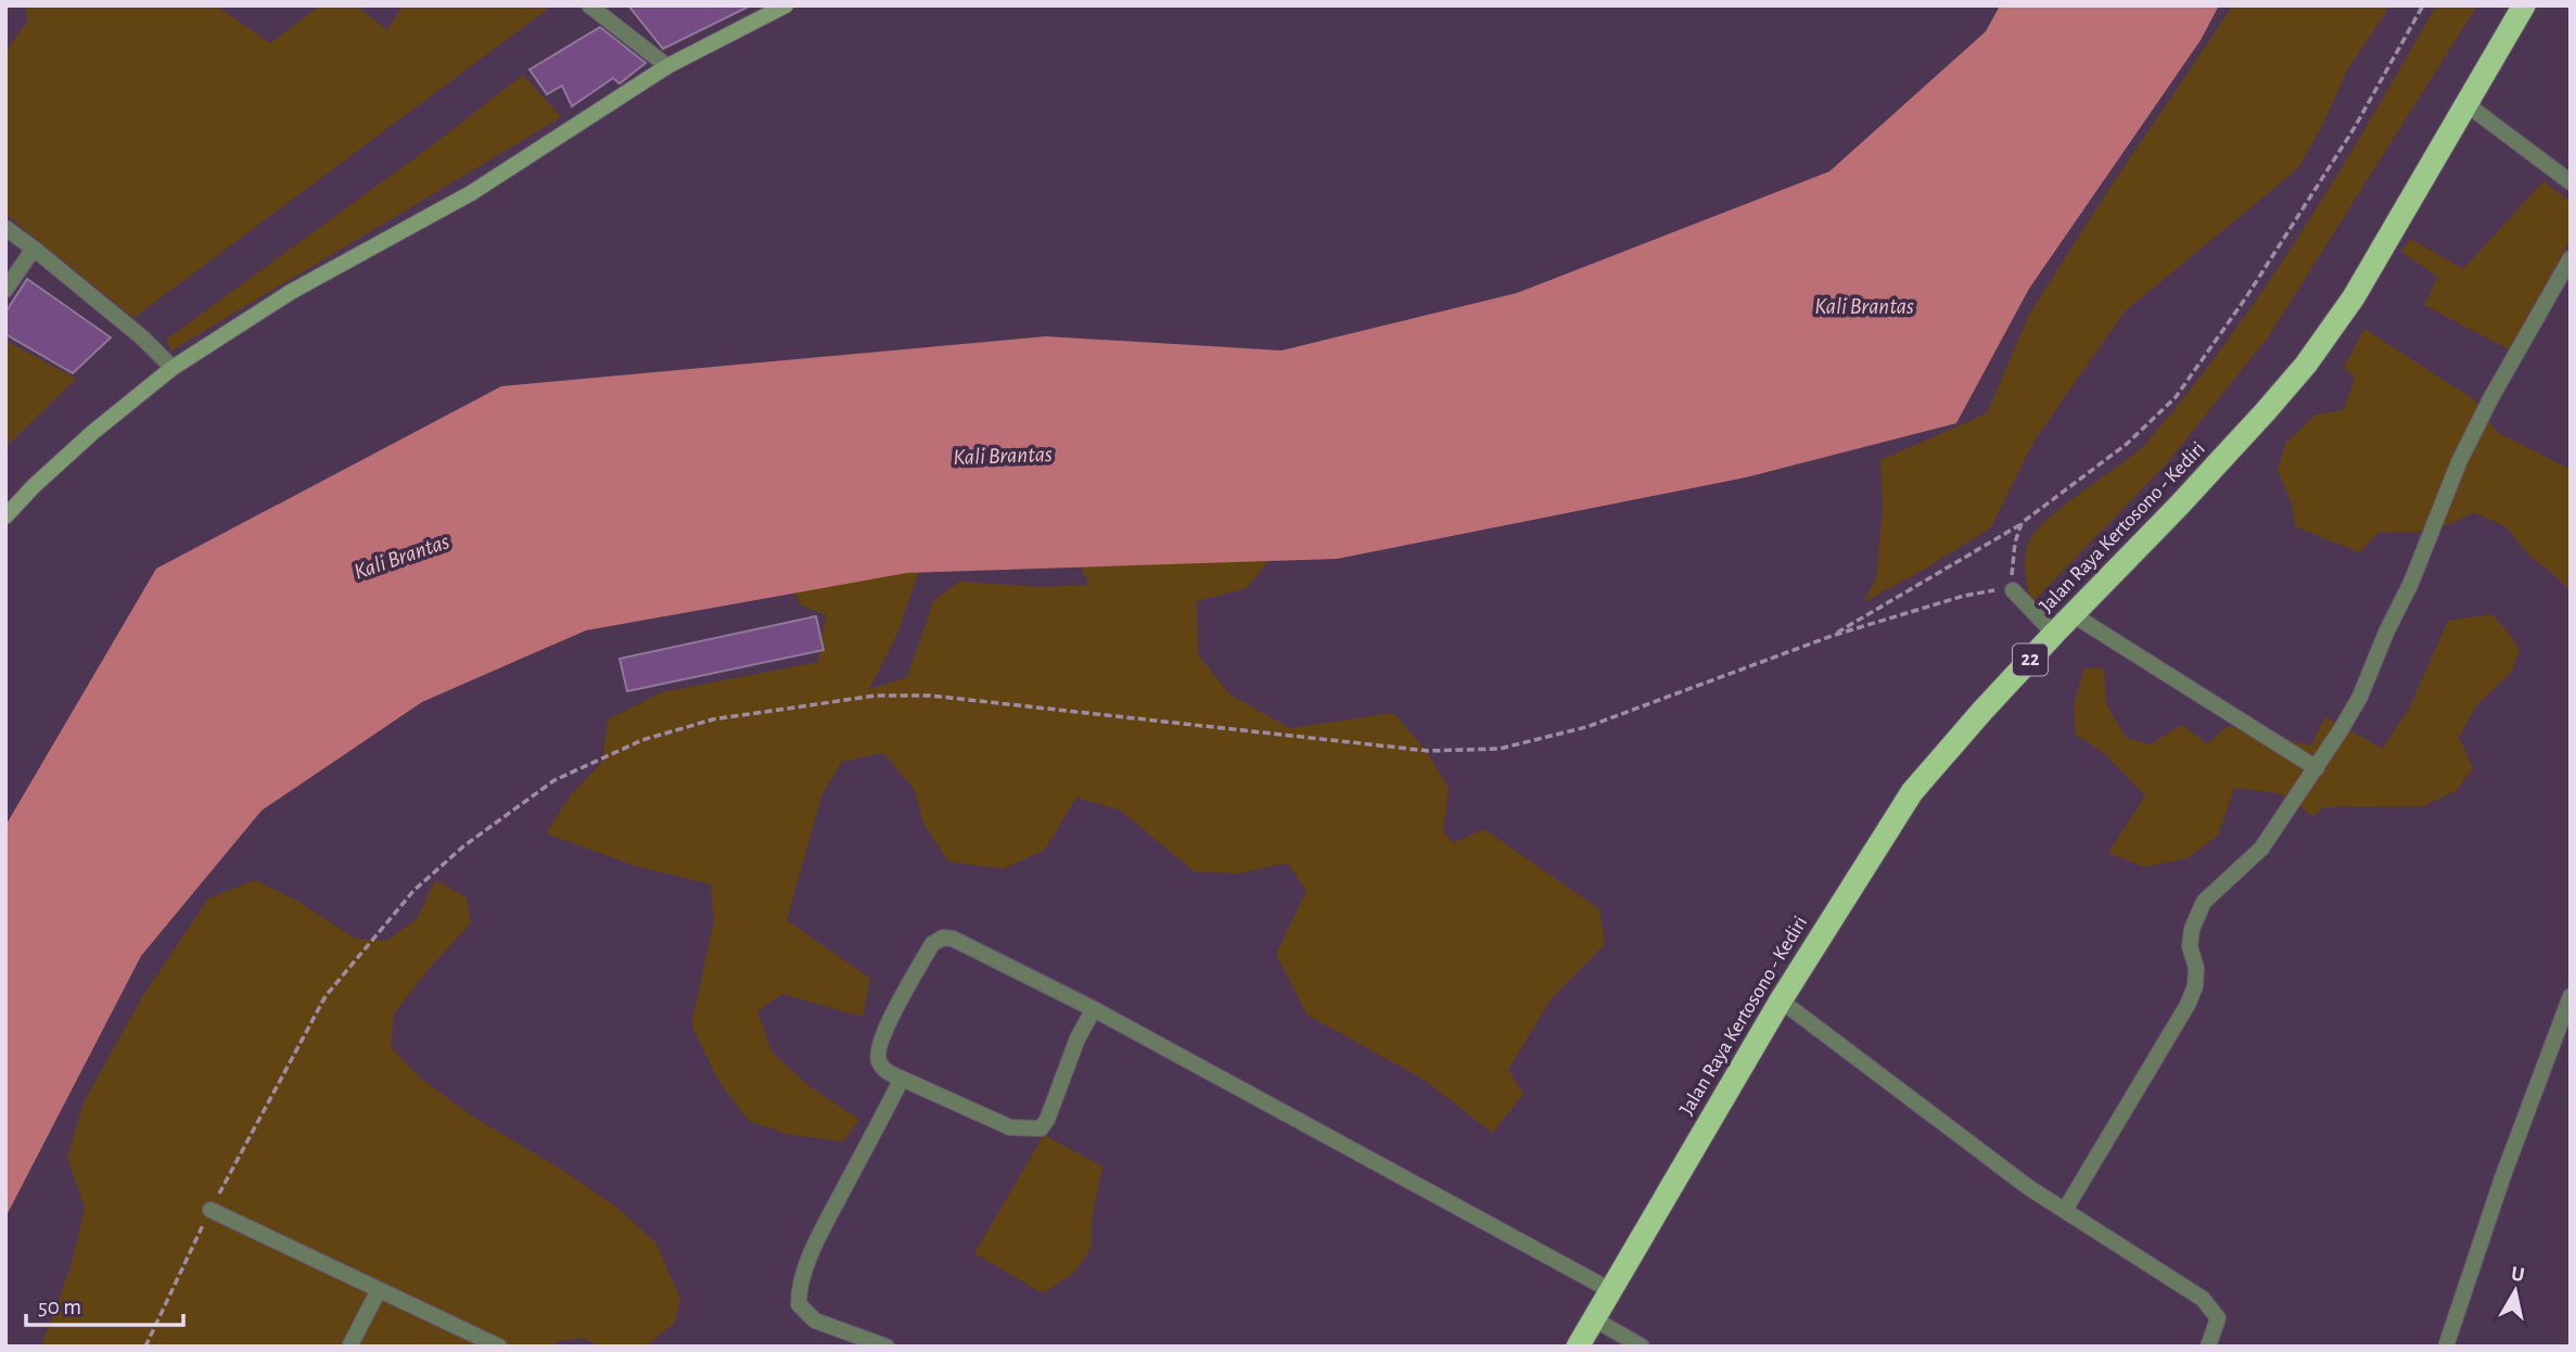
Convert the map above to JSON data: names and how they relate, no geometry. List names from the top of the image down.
{
  "streets": {
    "highway": ["Jalan Raya Kertosono - Kediri", "22"]
  },
  "water": ["Kali Brantas"],
  "scale_bar": "50 m",
  "north": "top"
}
